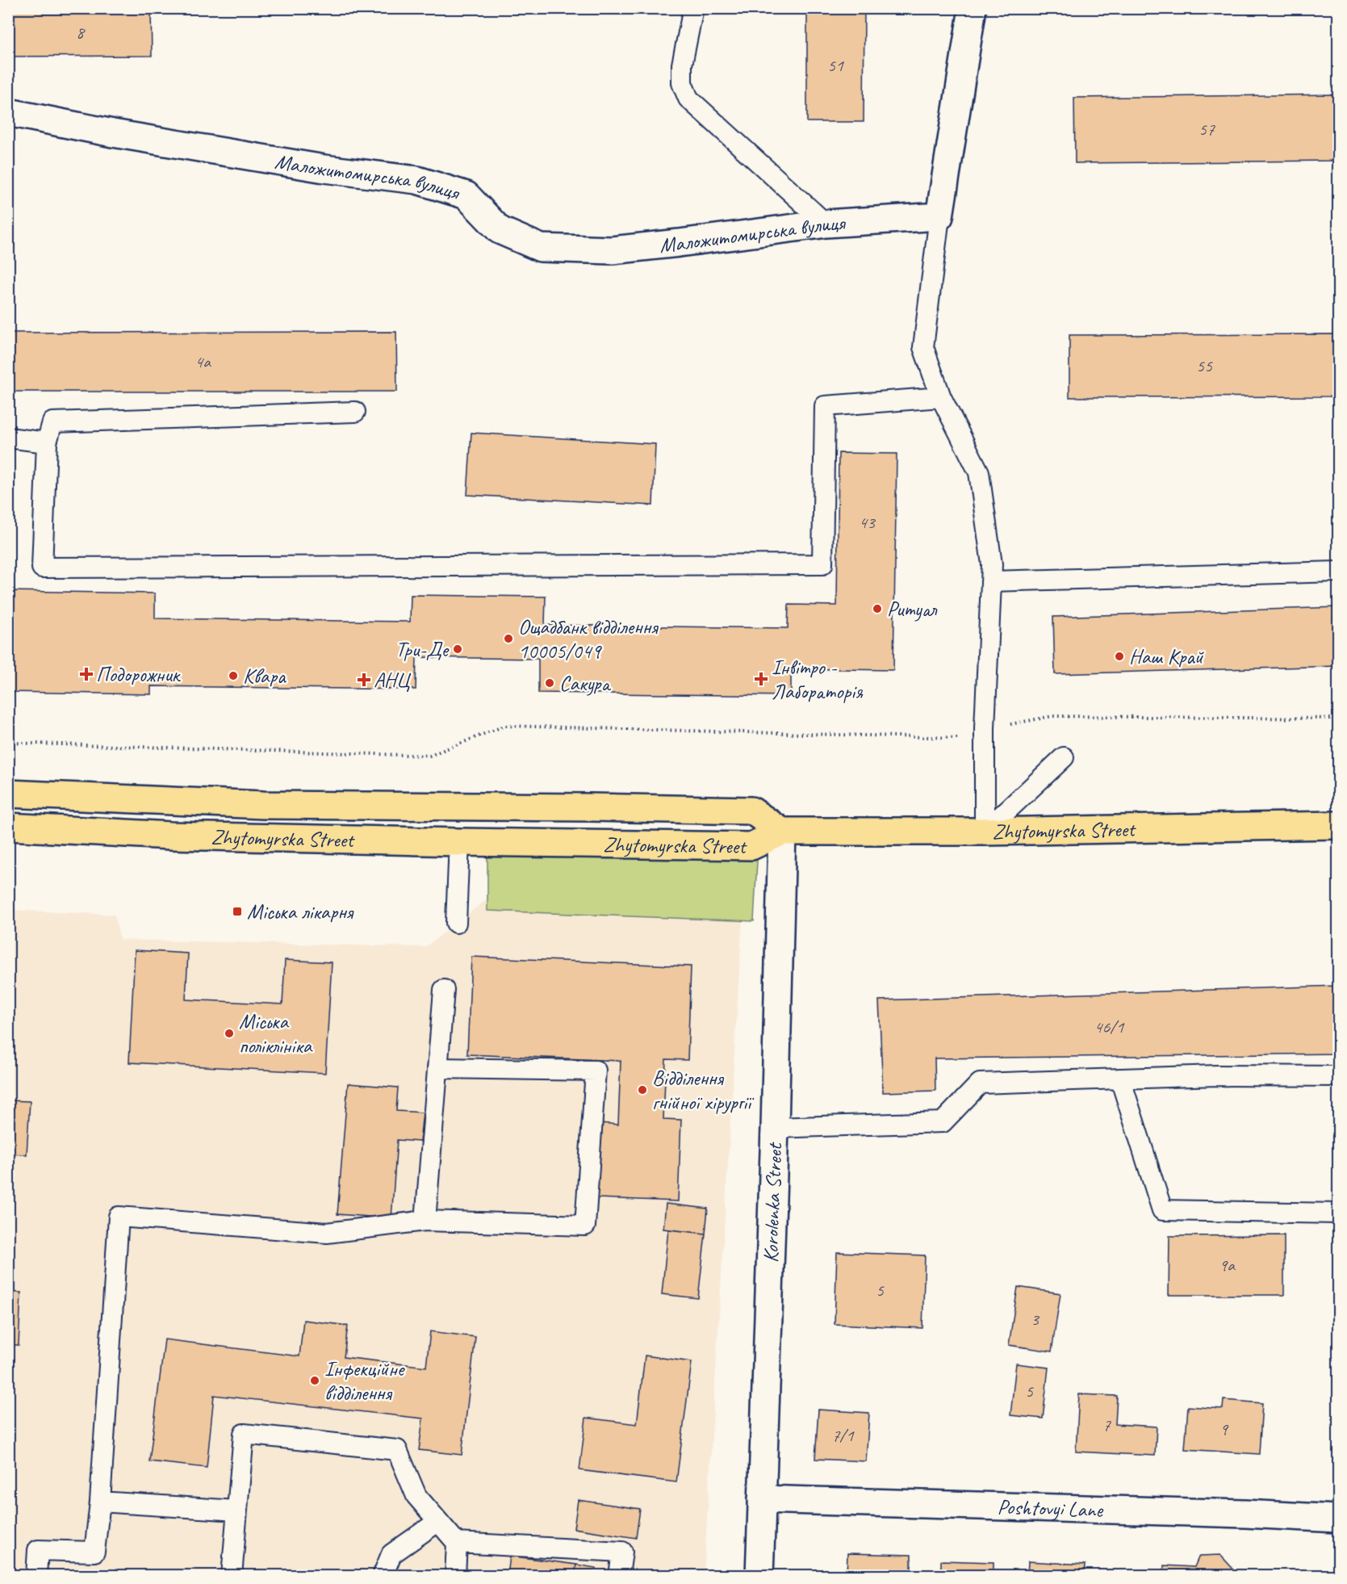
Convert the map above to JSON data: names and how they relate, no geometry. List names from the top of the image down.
{
  "streets": {
    "main road": ["Zhytomyrska Street"],
    "street": ["Маложитомирська вулиця", "Korolenka Street", "Poshtovyi Lane"]
  },
  "crossings": [
    ["Zhytomyrska Street", "Korolenka Street"],
    ["Korolenka Street", "Poshtovyi Lane"]
  ],
  "places": {
    "other": [
      "Ритуал",
      "Ощадбанк відділення 10005/049",
      "Три-Де",
      "Наш Край",
      "Квара",
      "Сакура",
      "Міська поліклініка",
      "Відділення гнійної хірургії",
      "Інфекційне відділення"
    ],
    "health": ["Подорожник", "Інвітро - Лабораторія", "АНЦ"],
    "transit": ["Міська лікарня"]
  },
  "house_numbers": [
    "8",
    "51",
    "57",
    "4а",
    "55",
    "43",
    "46/1",
    "9а",
    "5",
    "3",
    "5",
    "7",
    "9",
    "7/1"
  ]
}
